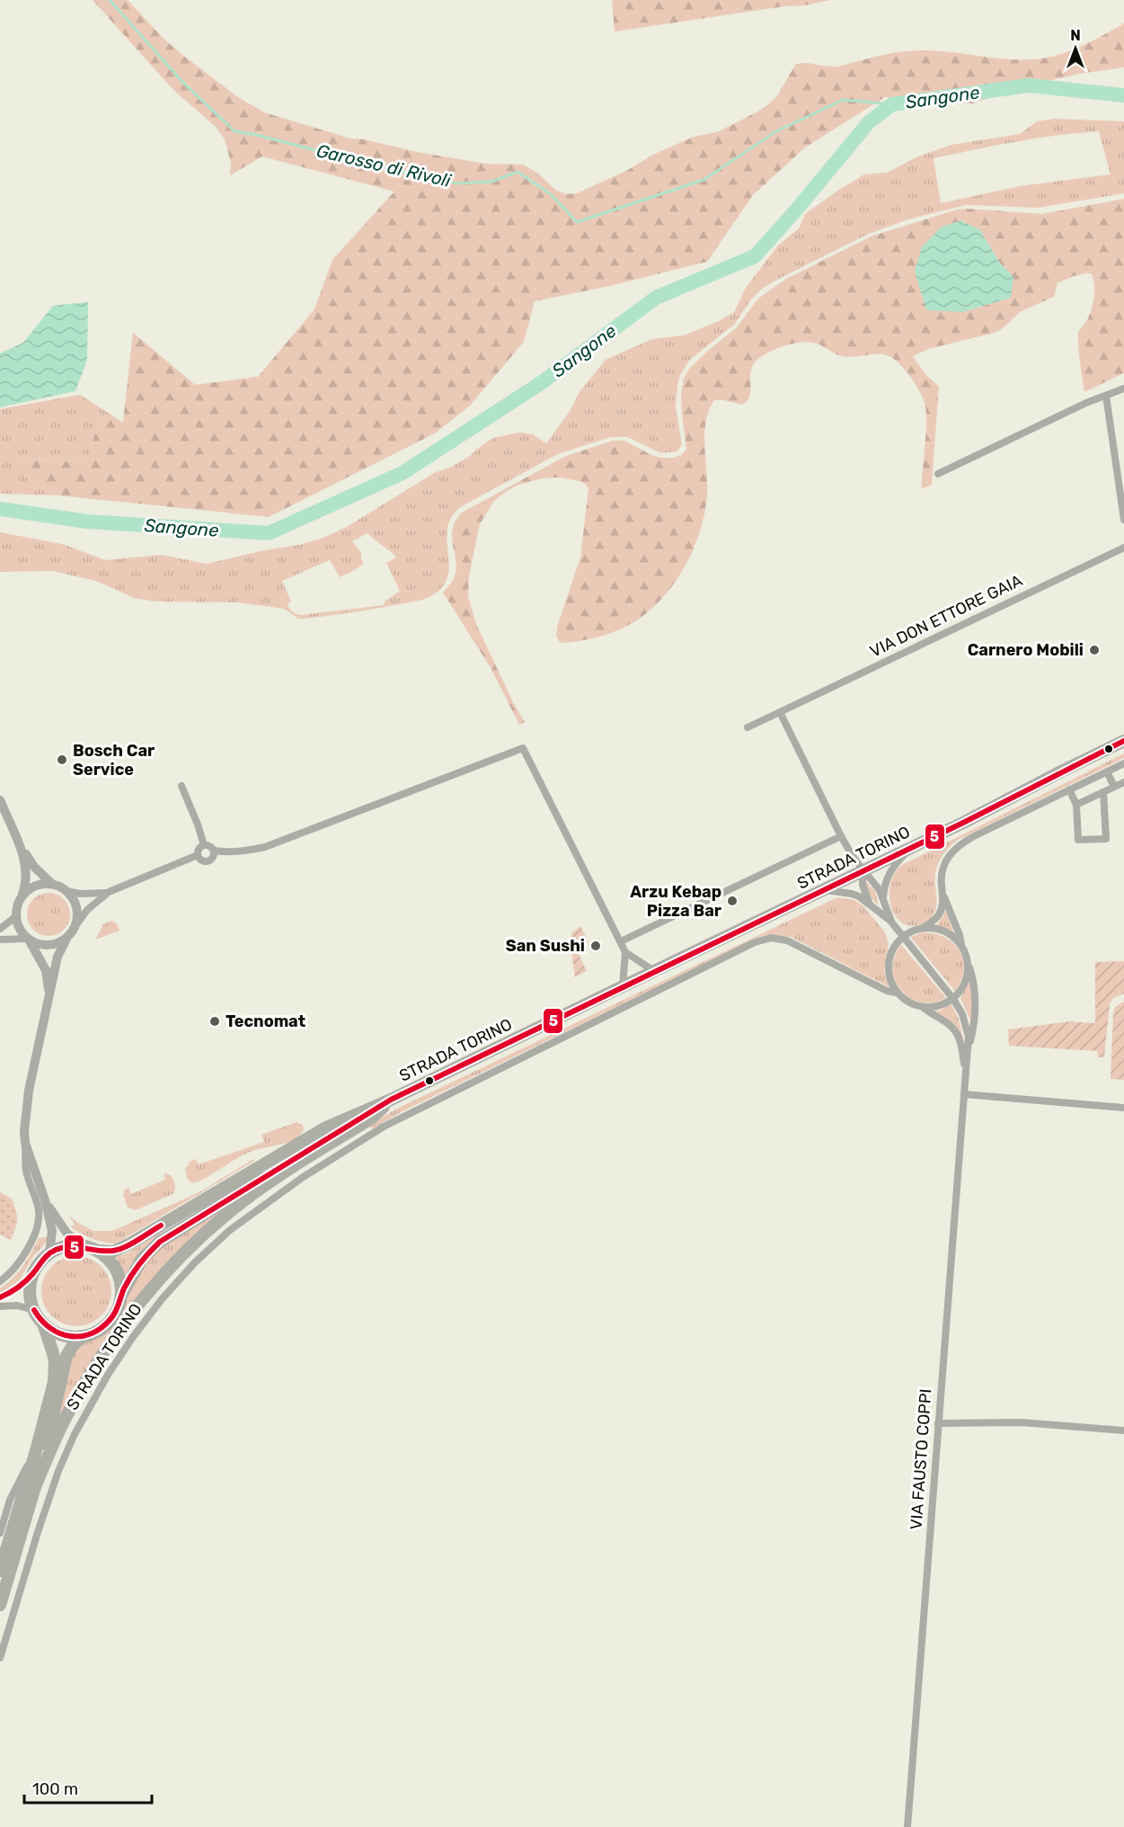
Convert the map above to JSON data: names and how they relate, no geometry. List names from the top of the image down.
{
  "streets": {
    "main road": ["STRADA TORINO"],
    "street": ["VIA DON ETTORE GAIA", "VIA FAUSTO COPPI"]
  },
  "crossings": [
    ["STRADA TORINO", "VIA FAUSTO COPPI"]
  ],
  "water": ["Sangone", "Garosso di Rivoli"],
  "places": [
    "Carnero Mobili",
    "Bosch Car Service",
    "Arzu Kebap Pizza Bar",
    "San Sushi",
    "Tecnomat"
  ],
  "lines": ["transit line 5"],
  "scale_bar": "100 m",
  "north": "top"
}
